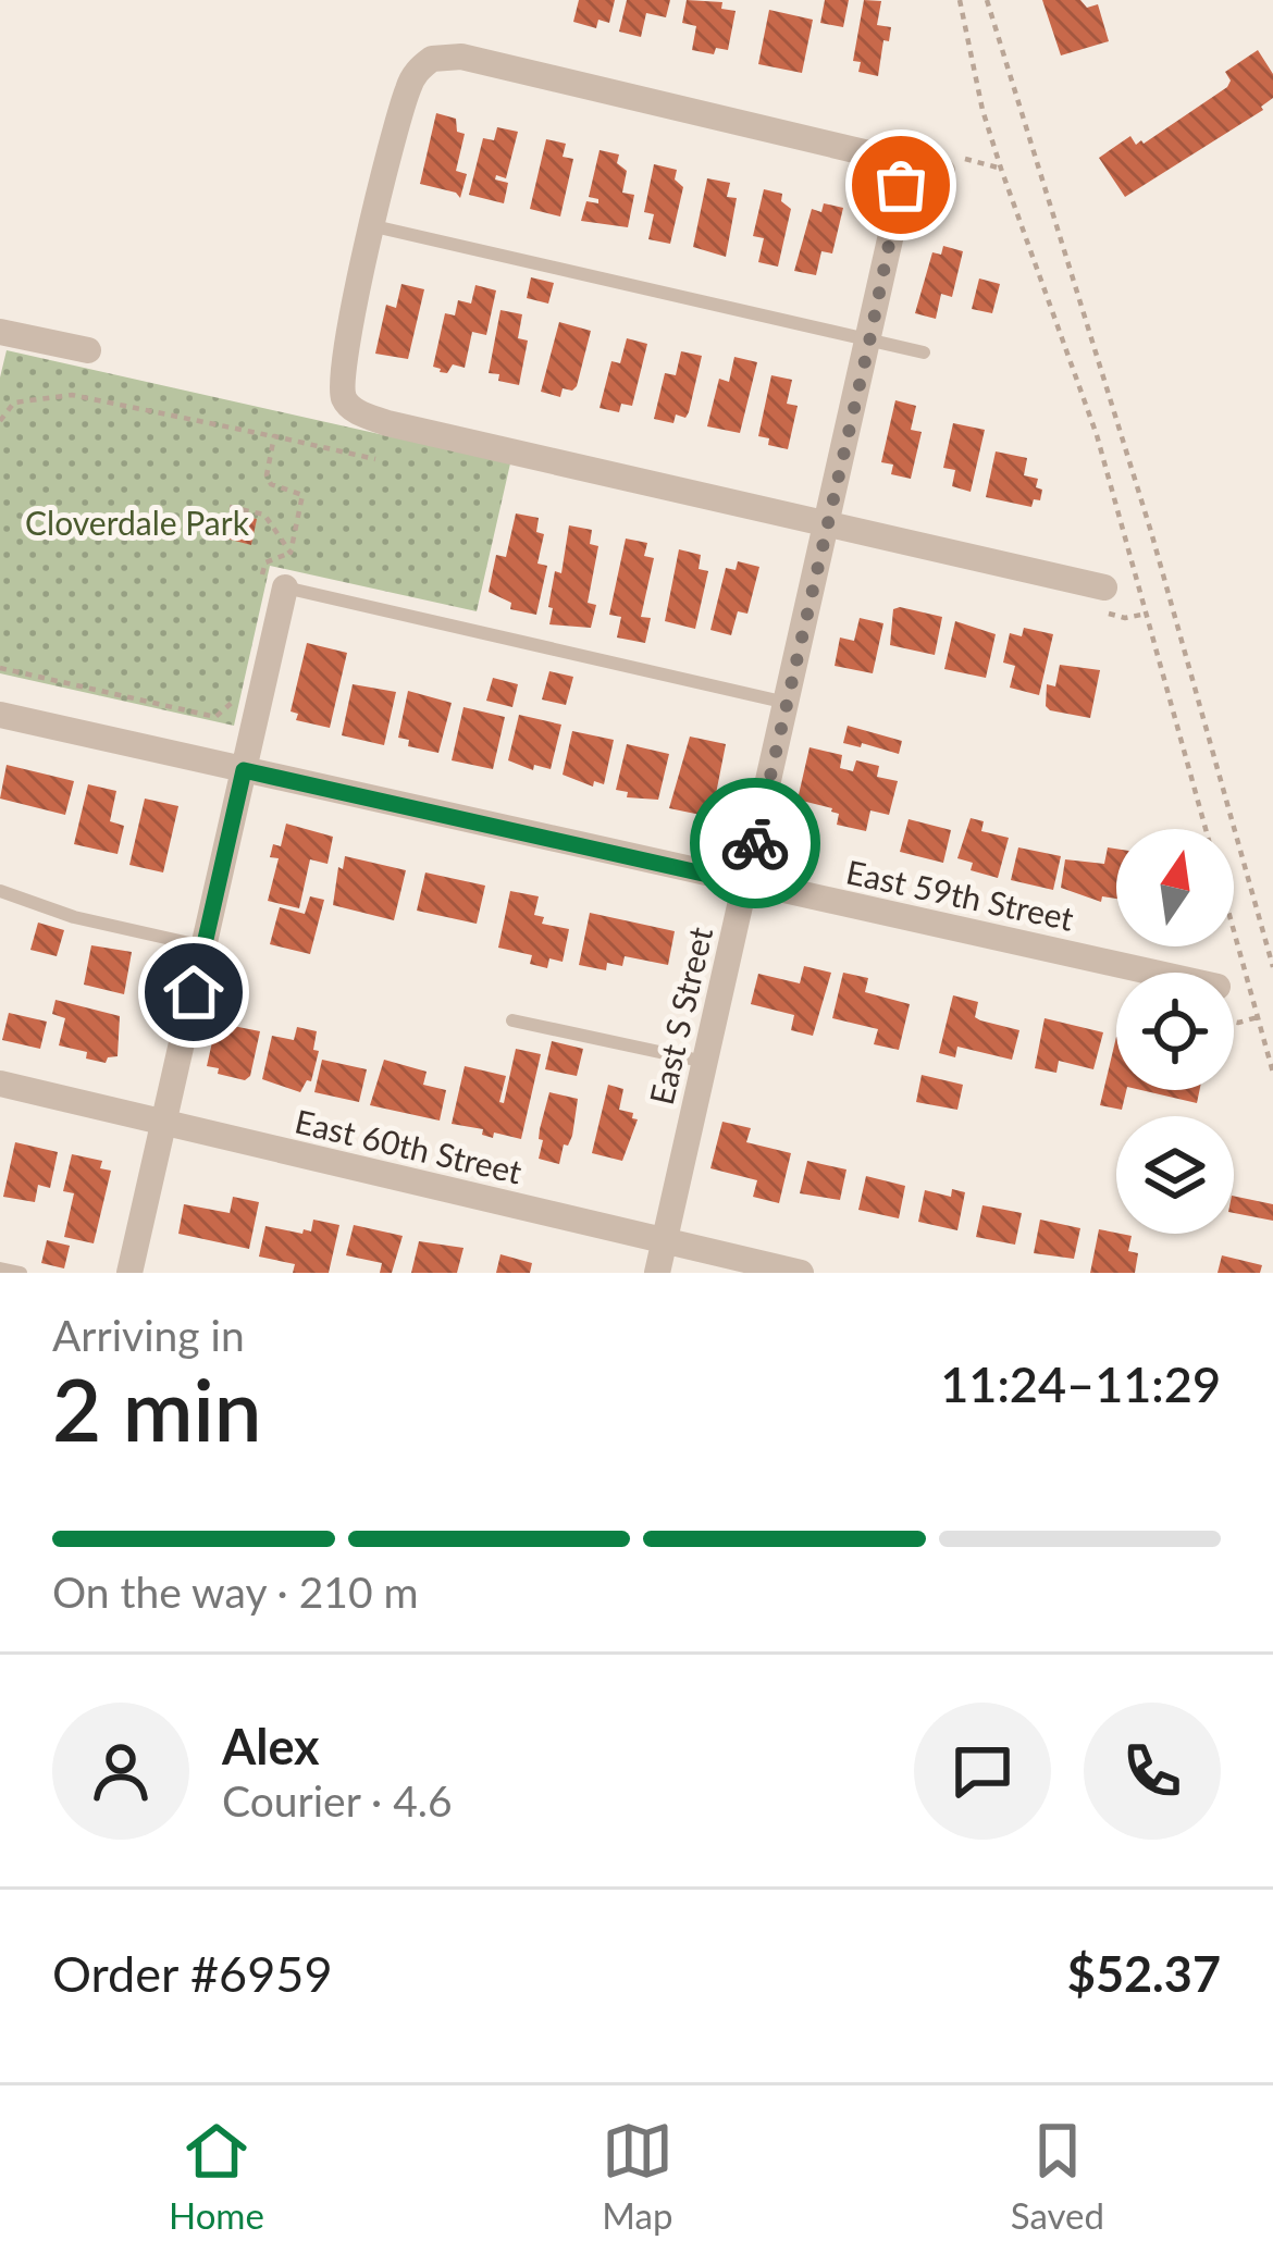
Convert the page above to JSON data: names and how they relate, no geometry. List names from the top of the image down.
{
  "streets": {
    "street": ["East 59th Street", "East S Street", "East 60th Street"]
  },
  "crossings": [
    ["East 59th Street", "East S Street"],
    ["East S Street", "East 60th Street"]
  ],
  "parks": ["Cloverdale Park"],
  "north": "top",
  "page": {
    "heading": ["2 min", "Arriving in", "11:24–11:29"],
    "panel": [
      "Alex",
      "Courier · 4.6",
      "Order #6959",
      "$52.37"
    ],
    "bar": "On the way · 210 m",
    "tabs": ["Home", "Map", "Saved"]
  }
}
